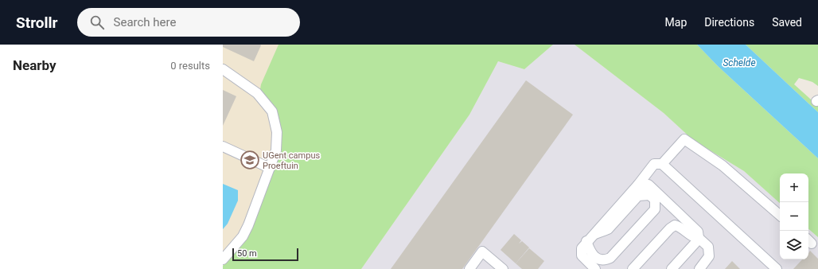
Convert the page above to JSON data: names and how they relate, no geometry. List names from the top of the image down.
{
  "water": ["Schelde"],
  "places": {
    "school or university": ["UGent campus Proeftuin"]
  },
  "scale_bar": "50 m",
  "page": {
    "header": "Strollr",
    "search": "Search here",
    "nav": ["Map", "Directions", "Saved"],
    "heading": ["Nearby", "0 results"],
    "map_buttons": ["+", "−"],
    "scale": "50 m"
  }
}
